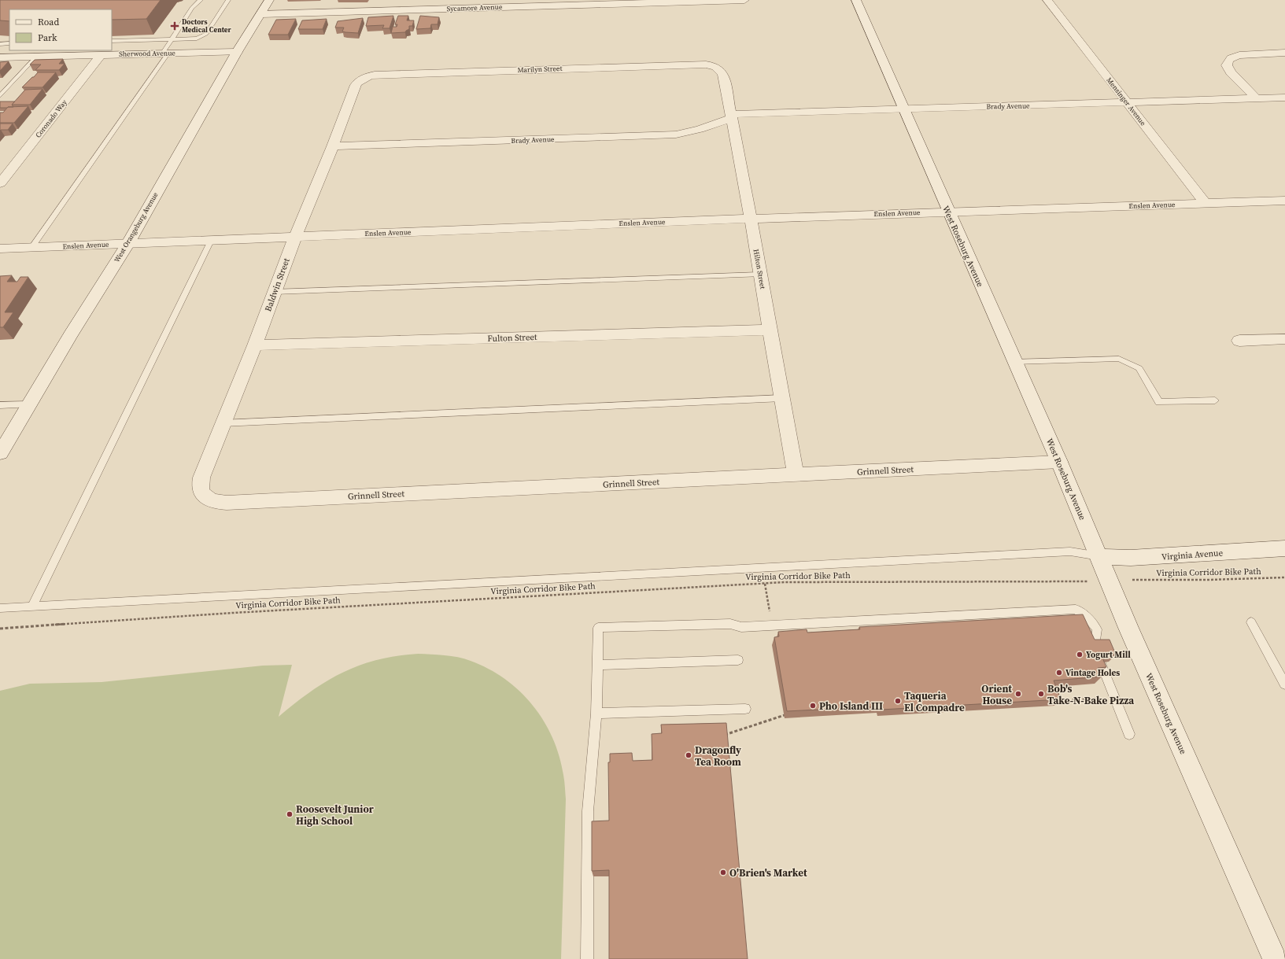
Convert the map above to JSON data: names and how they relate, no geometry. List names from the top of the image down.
{
  "streets": {
    "street": [
      "Sycamore Avenue",
      "Sherwood Avenue",
      "Marilyn Street",
      "Mensinger Avenue",
      "Brady Avenue",
      "Coronado Way",
      "Enslen Avenue",
      "West Orangeburg Avenue",
      "West Roseburg Avenue",
      "Hilton Street",
      "Baldwin Street",
      "Fulton Street",
      "Grinnell Street",
      "Virginia Avenue"
    ],
    "path": ["Virginia Corridor Bike Path"]
  },
  "crossings": [
    ["Sycamore Avenue", "West Orangeburg Avenue"],
    ["Sherwood Avenue", "Coronado Way"],
    ["Sherwood Avenue", "West Orangeburg Avenue"],
    ["Marilyn Street", "Hilton Street"],
    ["Marilyn Street", "Baldwin Street"],
    ["Mensinger Avenue", "Brady Avenue"],
    ["Mensinger Avenue", "Enslen Avenue"],
    ["Brady Avenue", "West Roseburg Avenue"],
    ["Brady Avenue", "Hilton Street"],
    ["Brady Avenue", "Baldwin Street"],
    ["Enslen Avenue", "West Orangeburg Avenue"],
    ["Enslen Avenue", "West Roseburg Avenue"],
    ["Enslen Avenue", "Hilton Street"],
    ["Enslen Avenue", "Baldwin Street"],
    ["West Roseburg Avenue", "Grinnell Street"],
    ["West Roseburg Avenue", "Virginia Avenue"],
    ["Hilton Street", "Fulton Street"],
    ["Hilton Street", "Grinnell Street"],
    ["Baldwin Street", "Fulton Street"],
    ["Baldwin Street", "Grinnell Street"]
  ],
  "places": {
    "health": ["Doctors Medical Center"],
    "other": [
      "Yogurt Mill",
      "Vintage Holes",
      "Orient House",
      "Bob's Take-N-Bake Pizza",
      "Taqueria El Compadre",
      "Pho Island III",
      "Dragonfly Tea Room",
      "Roosevelt Junior High School",
      "O'Brien's Market"
    ]
  },
  "legend": ["Road", "Park"]
}
